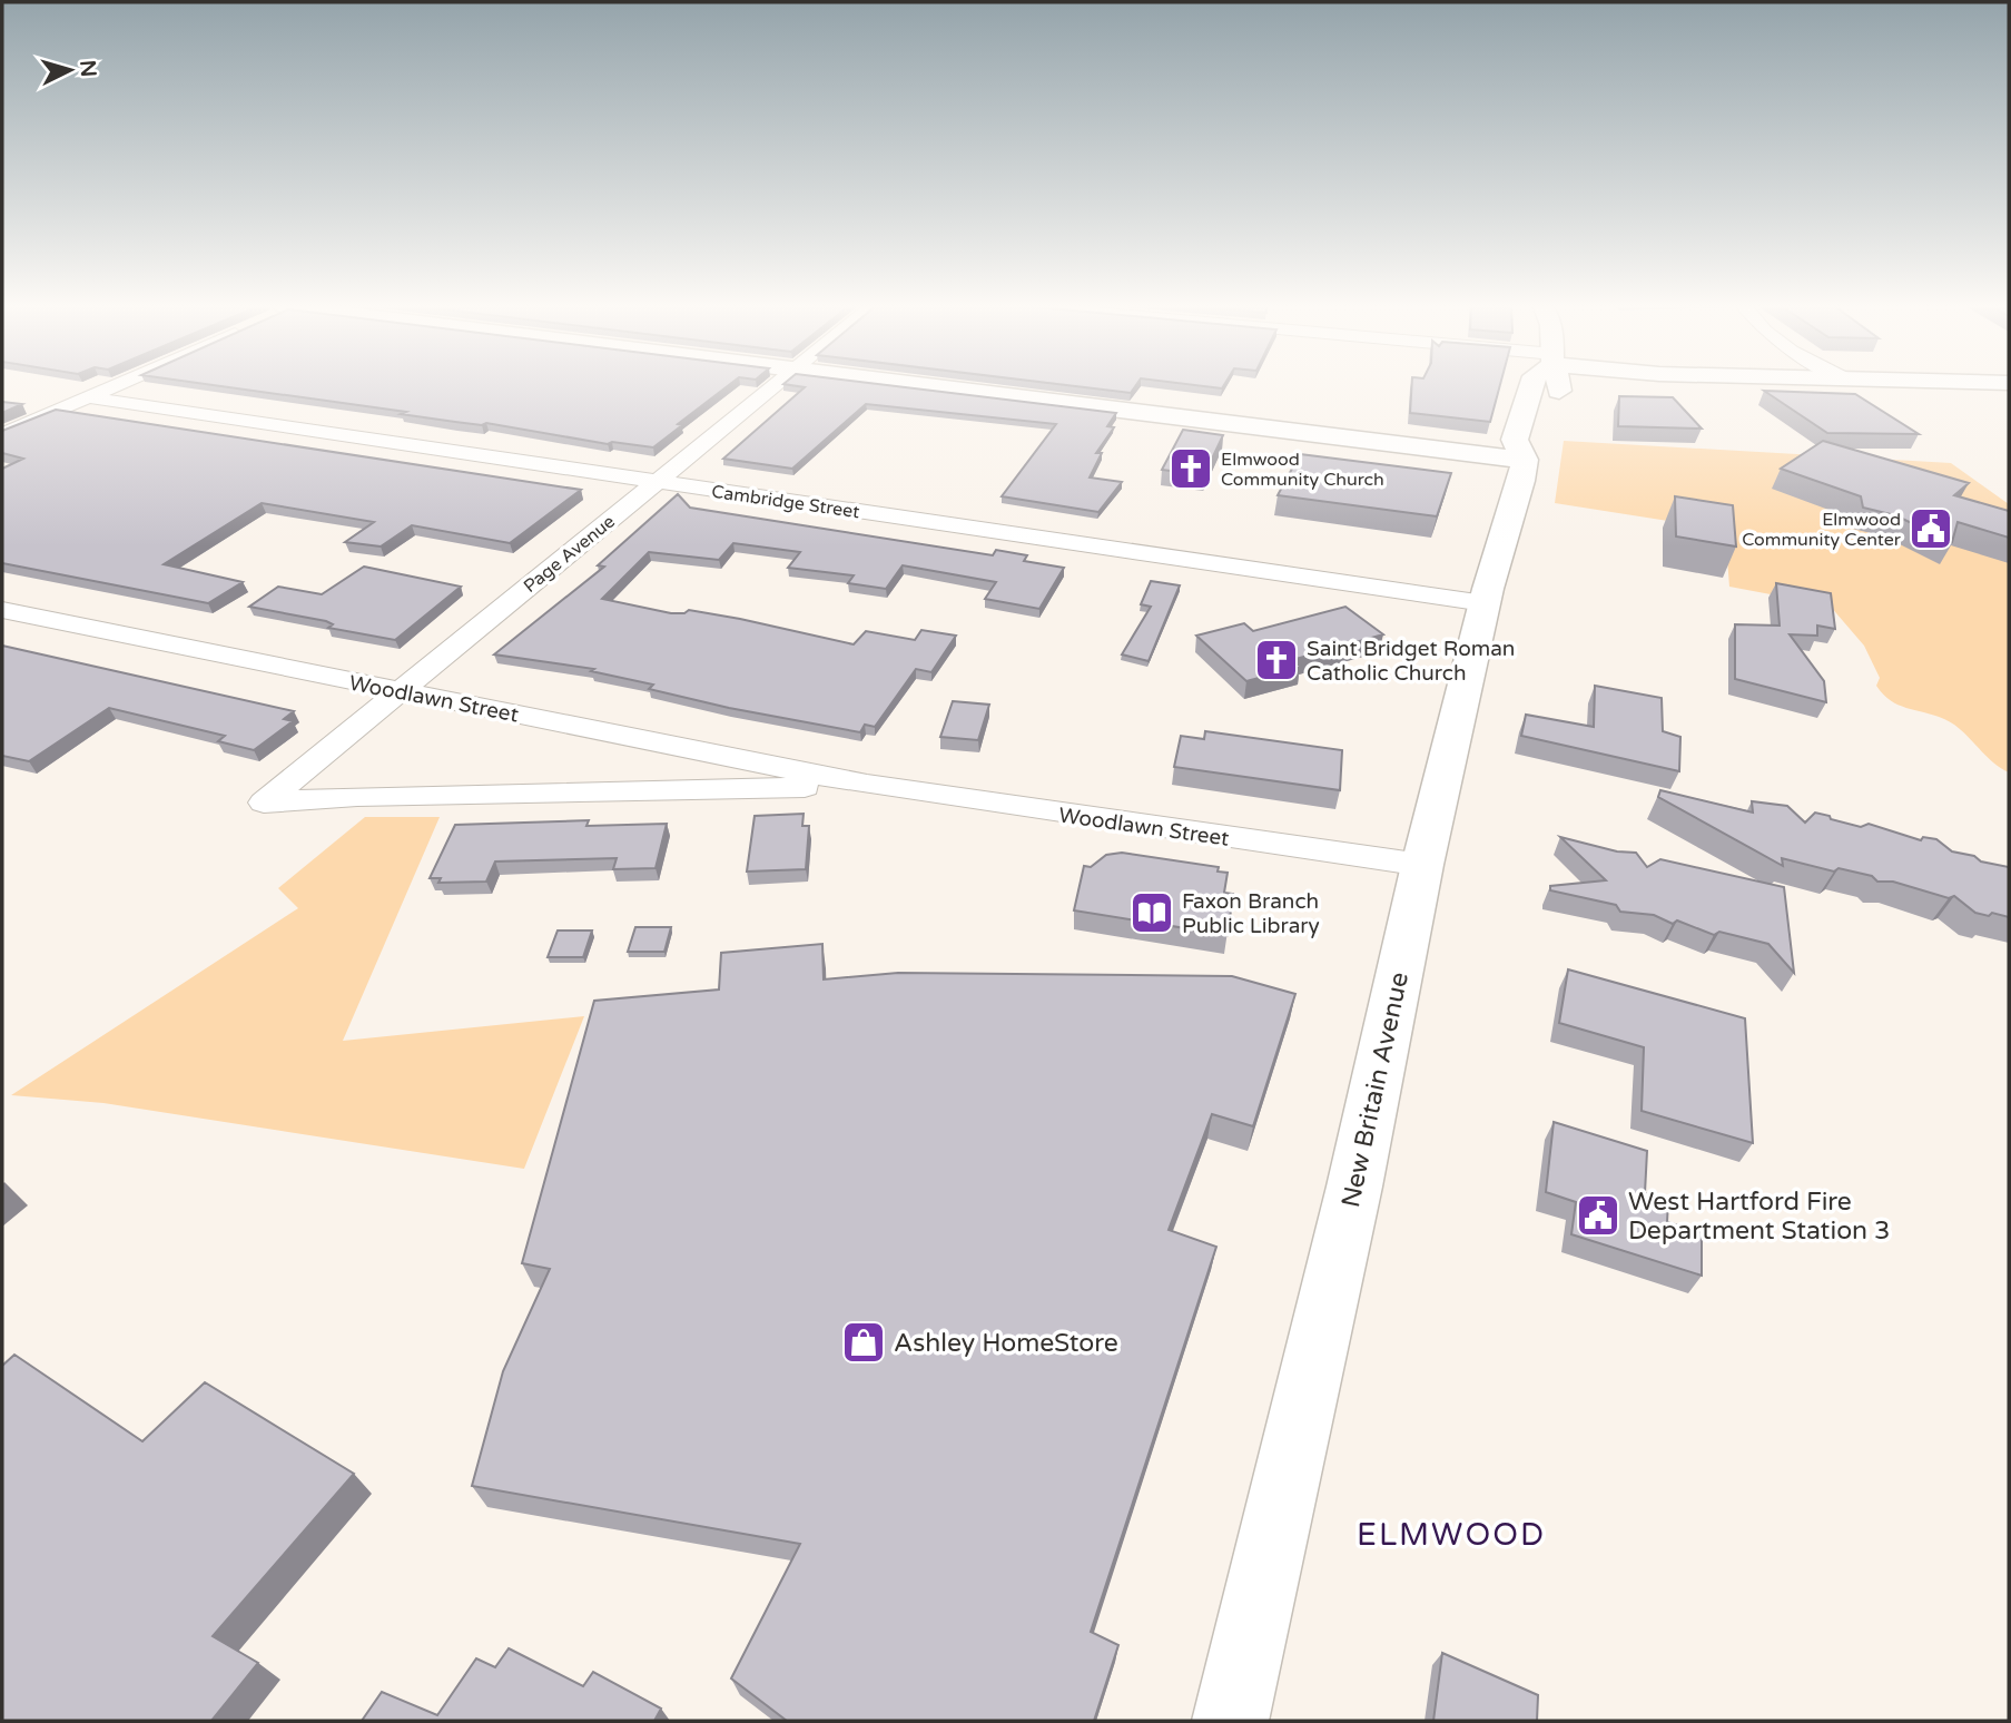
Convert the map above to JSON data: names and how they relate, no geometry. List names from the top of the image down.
{
  "streets": {
    "main road": ["New Britain Avenue"],
    "street": ["Cambridge Street", "Page Avenue", "Woodlawn Street"]
  },
  "crossings": [
    ["Cambridge Street", "Page Avenue"],
    ["Cambridge Street", "New Britain Avenue"],
    ["Page Avenue", "Woodlawn Street"],
    ["Woodlawn Street", "New Britain Avenue"]
  ],
  "districts": ["ELMWOOD"],
  "places": {
    "church": ["Elmwood Community Church", "Saint Bridget Roman Catholic Church"],
    "public building": ["Elmwood Community Center", "West Hartford Fire Department Station 3"],
    "library": ["Faxon Branch Public Library"],
    "shop": ["Ashley HomeStore"]
  },
  "north": "right"
}
